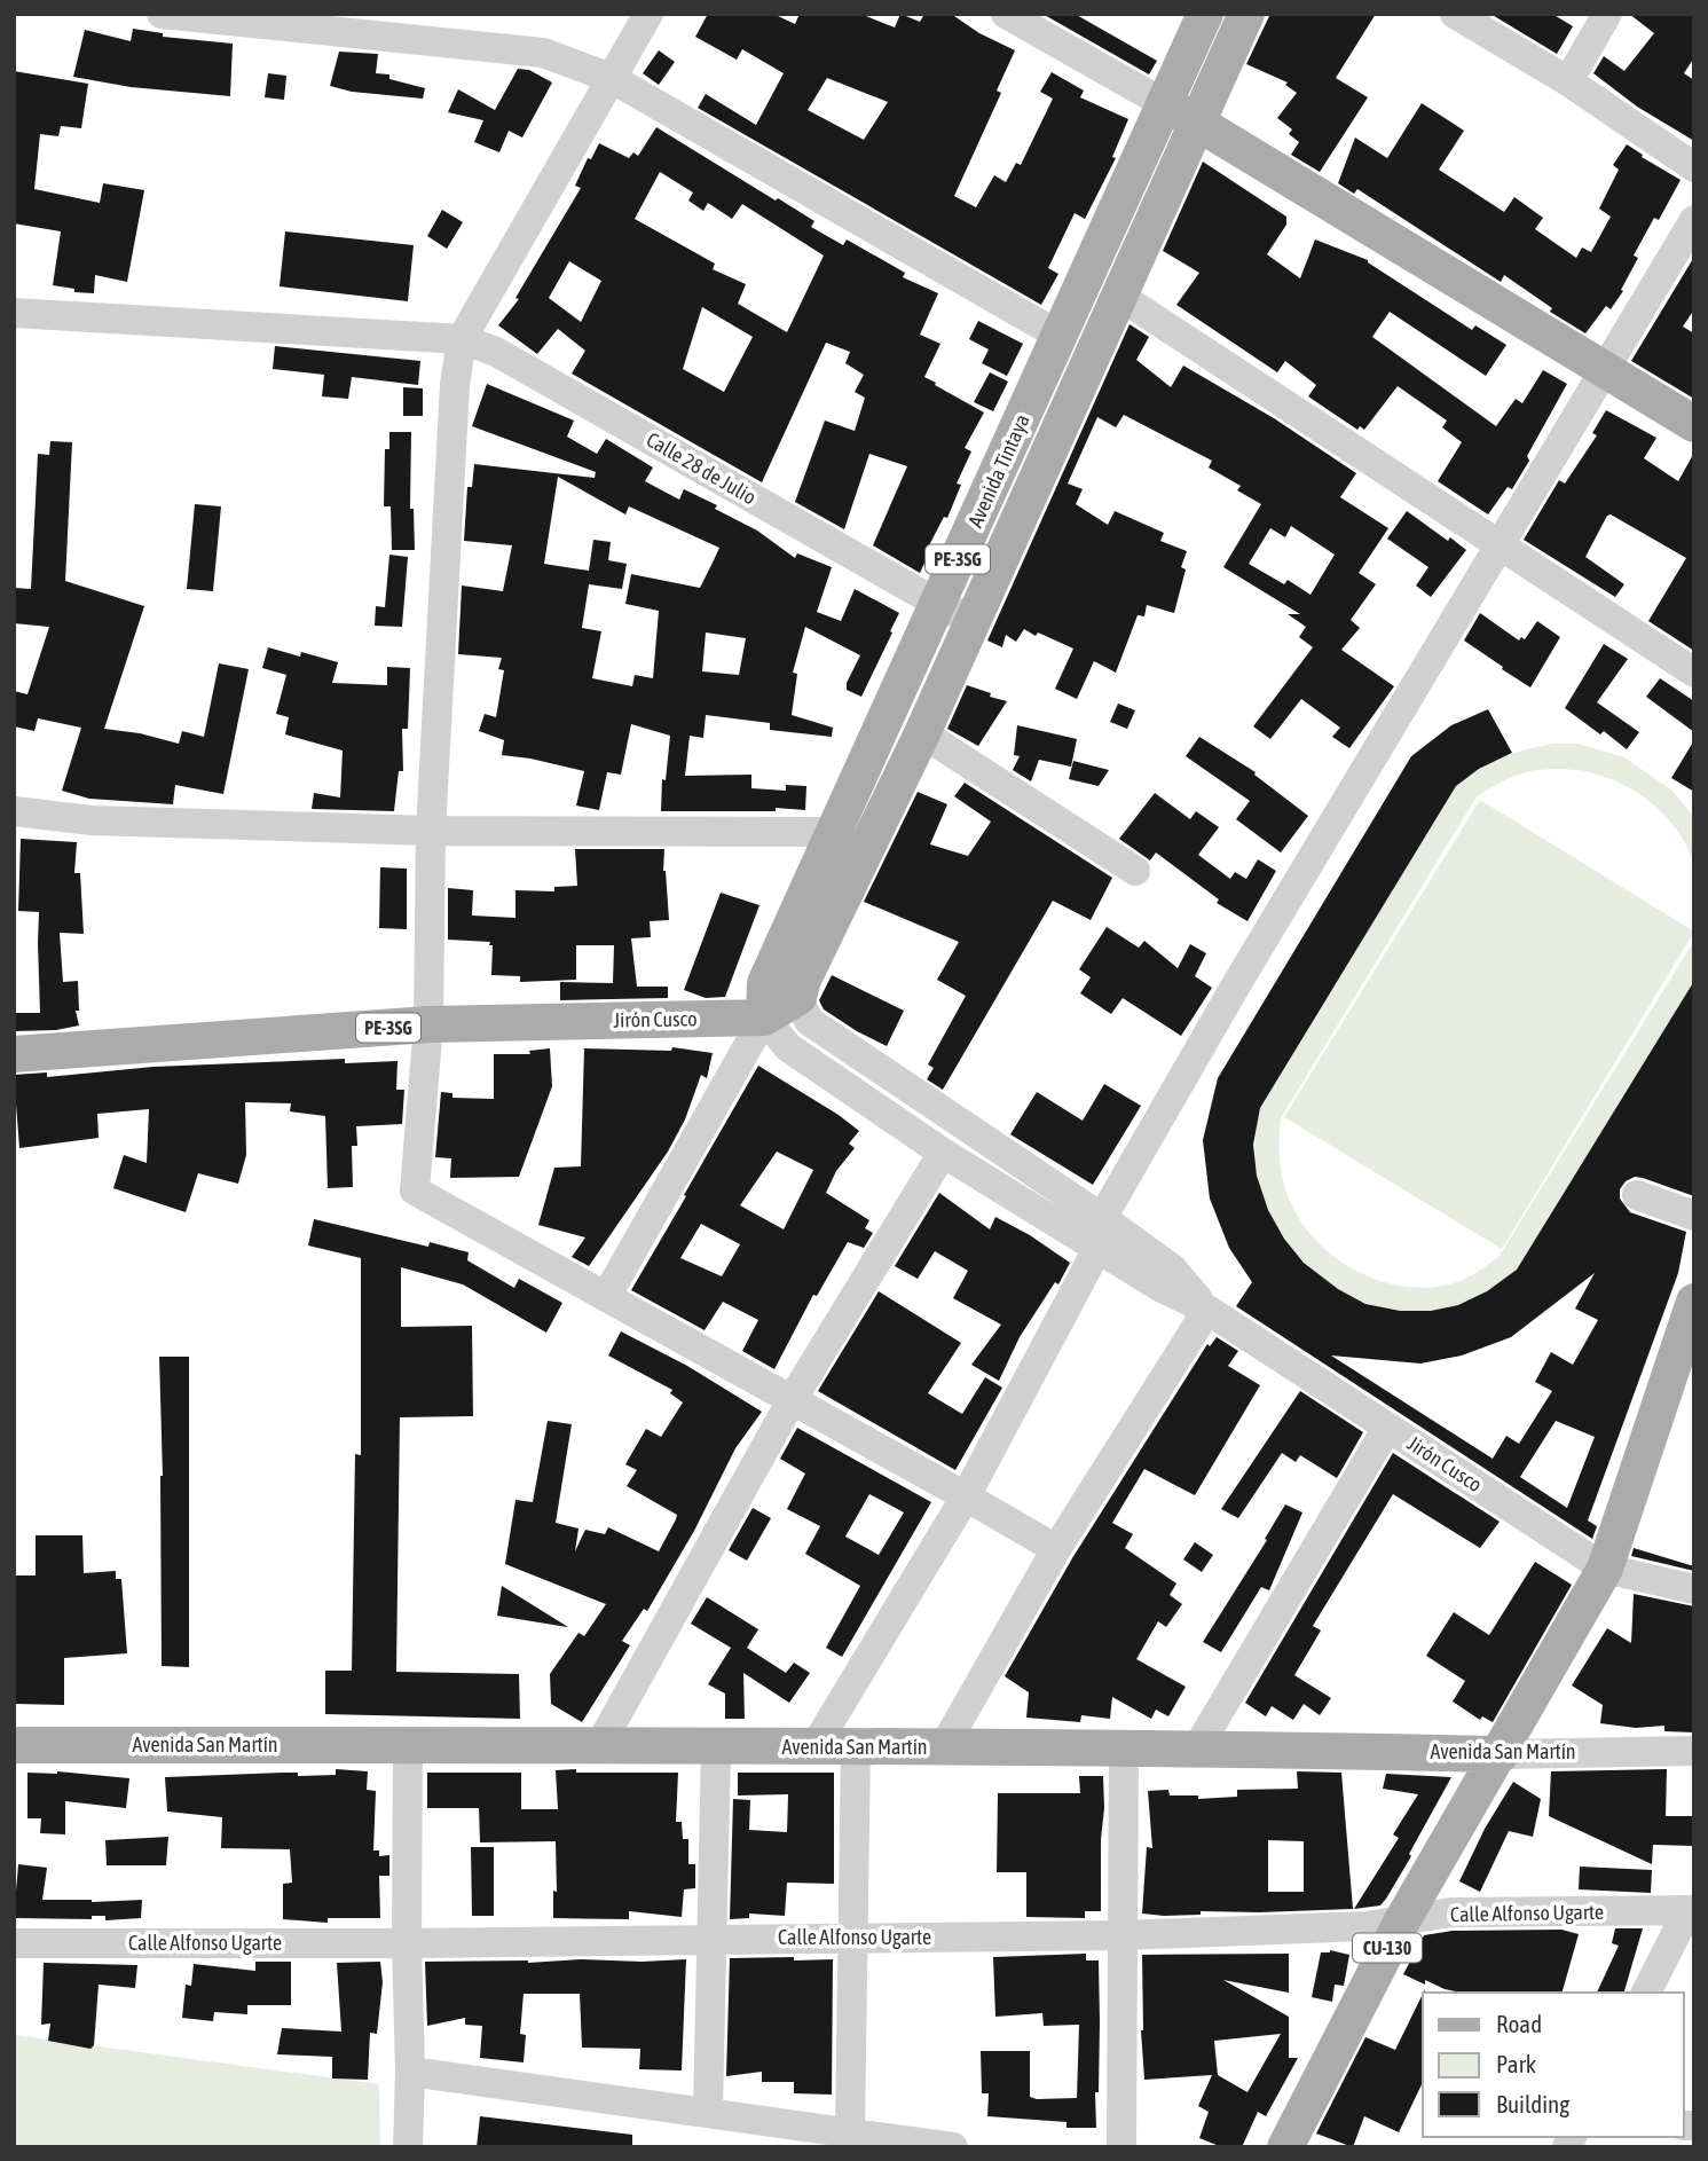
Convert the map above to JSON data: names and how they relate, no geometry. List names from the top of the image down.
{
  "streets": {
    "main road": [
      "Avenida Tintaya",
      "PE-3SG",
      "Jirón Cusco",
      "Avenida San Martín",
      "CU-130"
    ],
    "street": ["Calle 28 de Julio", "Calle Alfonso Ugarte"]
  },
  "crossings": [
    ["Calle 28 de Julio", "Avenida Tintaya"],
    ["Avenida Tintaya", "PE-3SG"],
    ["Avenida Tintaya", "Jirón Cusco"],
    ["PE-3SG", "Jirón Cusco"],
    ["Avenida San Martín", "CU-130"],
    ["Calle Alfonso Ugarte", "CU-130"]
  ],
  "legend": ["Road", "Park", "Building"]
}
